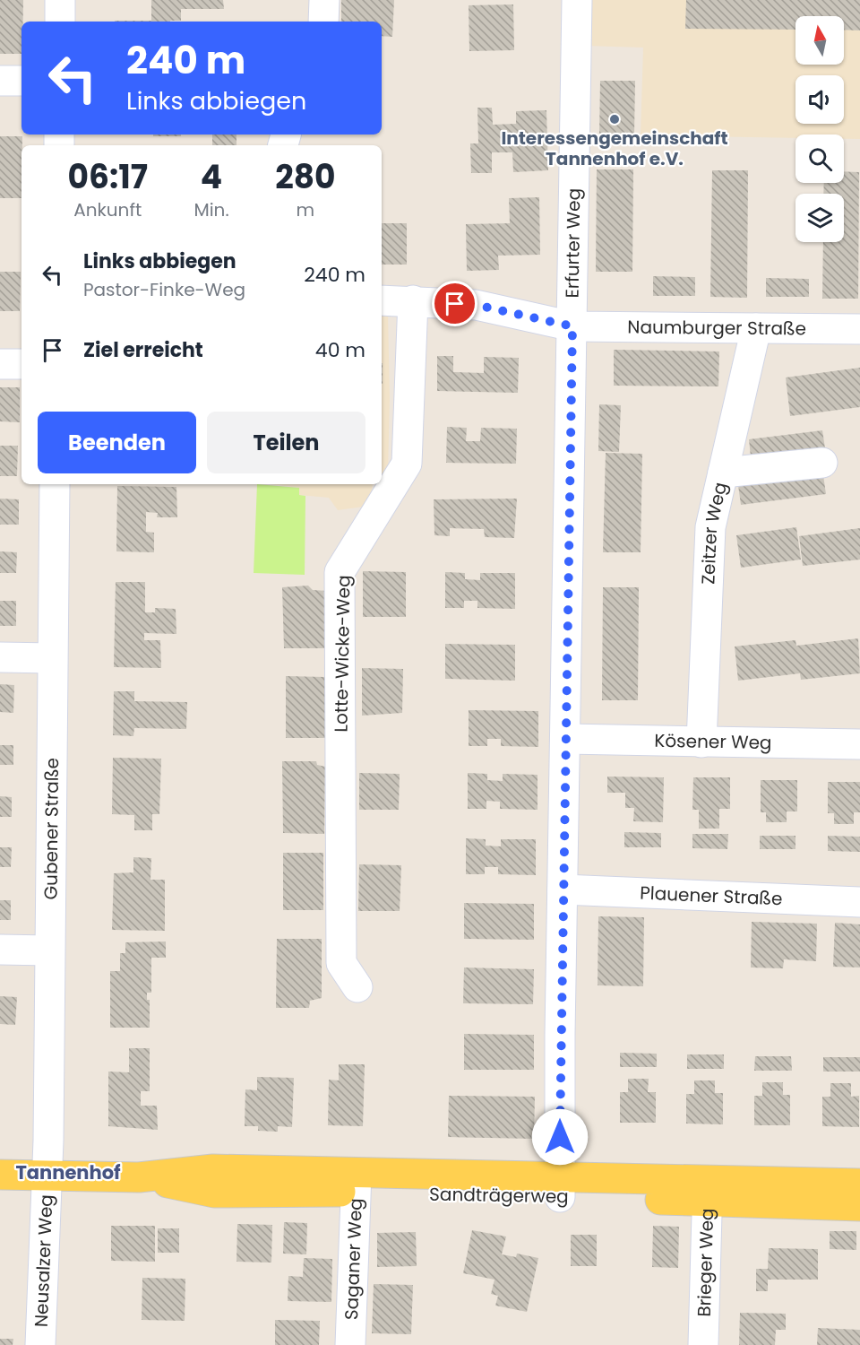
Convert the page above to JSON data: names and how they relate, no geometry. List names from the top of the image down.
{
  "streets": {
    "main road": ["Sandträgerweg"],
    "street": [
      "Erfurter Weg",
      "Naumburger Straße",
      "Zeitzer Weg",
      "Lotte-Wicke-Weg",
      "Kösener Weg",
      "Gubener Straße",
      "Plauener Straße",
      "Saganer Weg",
      "Neusalzer Weg",
      "Brieger Weg"
    ]
  },
  "crossings": [
    ["Erfurter Weg", "Naumburger Straße"],
    ["Erfurter Weg", "Kösener Weg"],
    ["Erfurter Weg", "Plauener Straße"],
    ["Erfurter Weg", "Sandträgerweg"],
    ["Naumburger Straße", "Zeitzer Weg"],
    ["Naumburger Straße", "Lotte-Wicke-Weg"],
    ["Zeitzer Weg", "Kösener Weg"],
    ["Gubener Straße", "Sandträgerweg"],
    ["Gubener Straße", "Neusalzer Weg"],
    ["Sandträgerweg", "Saganer Weg"],
    ["Sandträgerweg", "Neusalzer Weg"],
    ["Sandträgerweg", "Brieger Weg"]
  ],
  "districts": ["Tannenhof"],
  "places": ["Interessengemeinschaft Tannenhof e.V."],
  "north": "top",
  "page": {
    "turn": ["240 m", "Links abbiegen"],
    "eta": [
      "06:17",
      "Ankunft",
      "4",
      "Min.",
      "280",
      "m"
    ],
    "list": [
      {
        "name": "Links abbiegen",
        "note": "Pastor-Finke-Weg",
        "value": "240 m"
      },
      {
        "name": "Ziel erreicht",
        "value": "40 m"
      }
    ],
    "buttons": ["Beenden", "Teilen"]
  }
}
